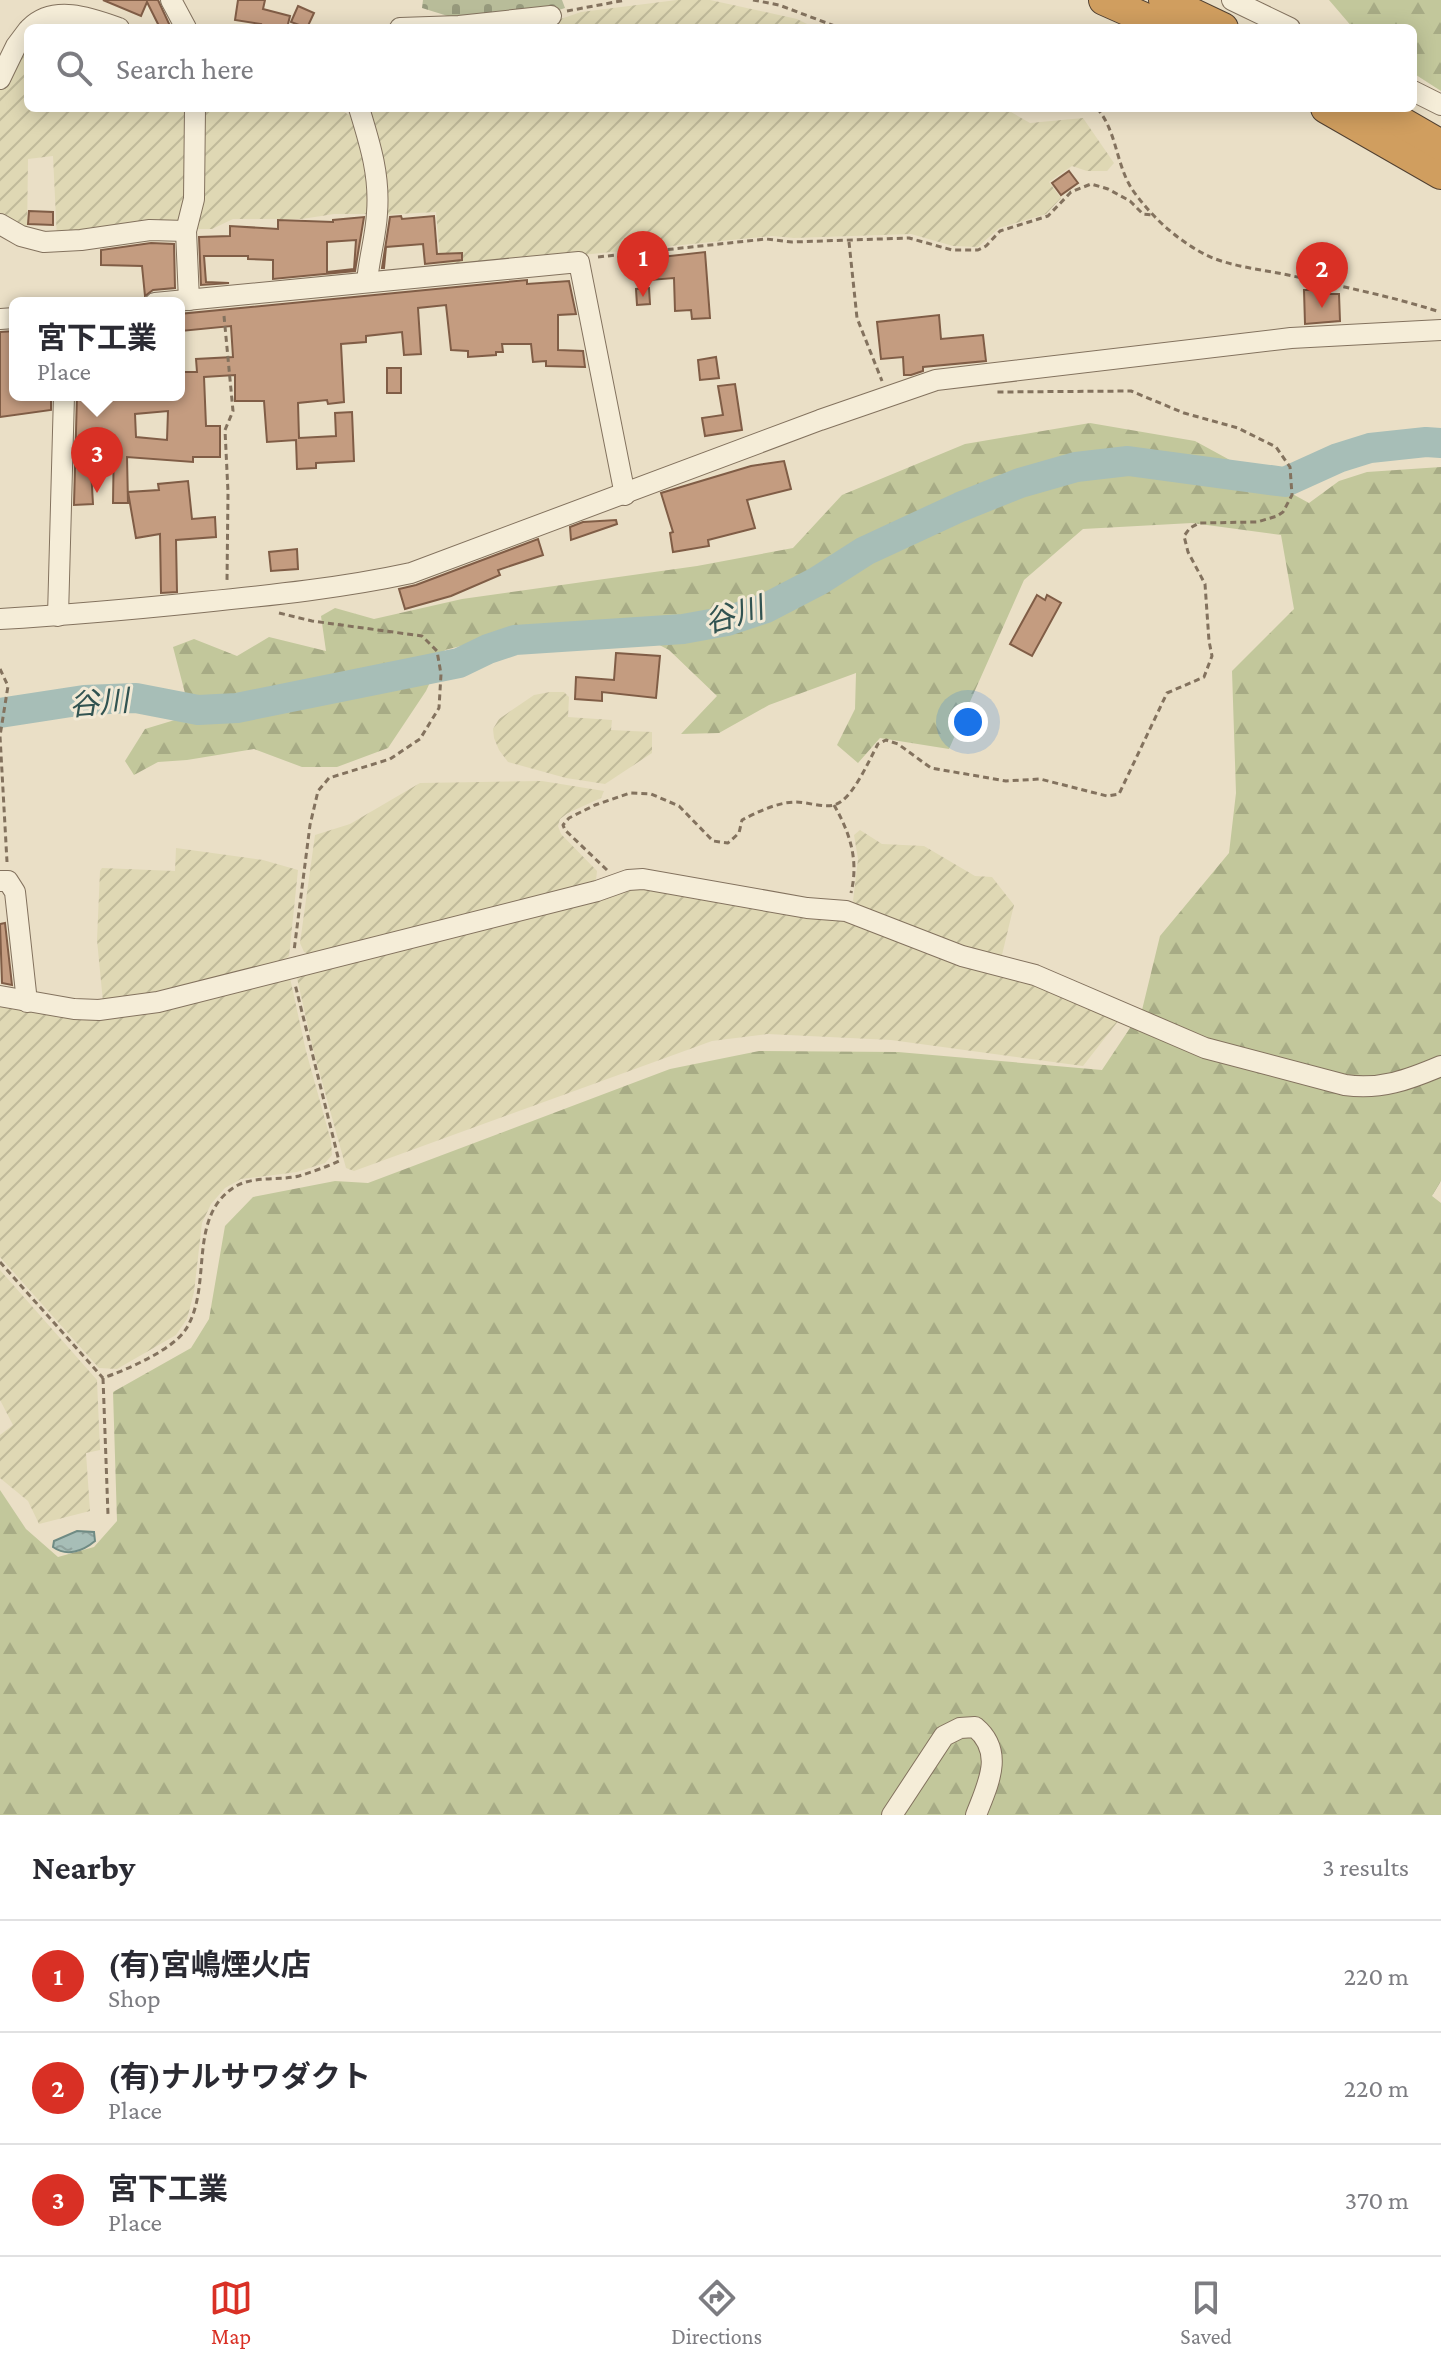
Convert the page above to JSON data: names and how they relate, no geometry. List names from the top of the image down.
{
  "water": ["谷川"],
  "page": {
    "search": "Search here",
    "pins": ["1", "2", "3"],
    "popup": ["宮下工業", "Place"],
    "heading": ["Nearby", "3 results"],
    "list": [
      {
        "mark": "1",
        "name": "(有)宮嶋煙火店",
        "note": "Shop",
        "value": "220 m"
      },
      {
        "mark": "2",
        "name": "(有)ナルサワダクト",
        "note": "Place",
        "value": "220 m"
      },
      {
        "mark": "3",
        "name": "宮下工業",
        "note": "Place",
        "value": "370 m"
      }
    ],
    "nav": ["Map", "Directions", "Saved"]
  }
}
